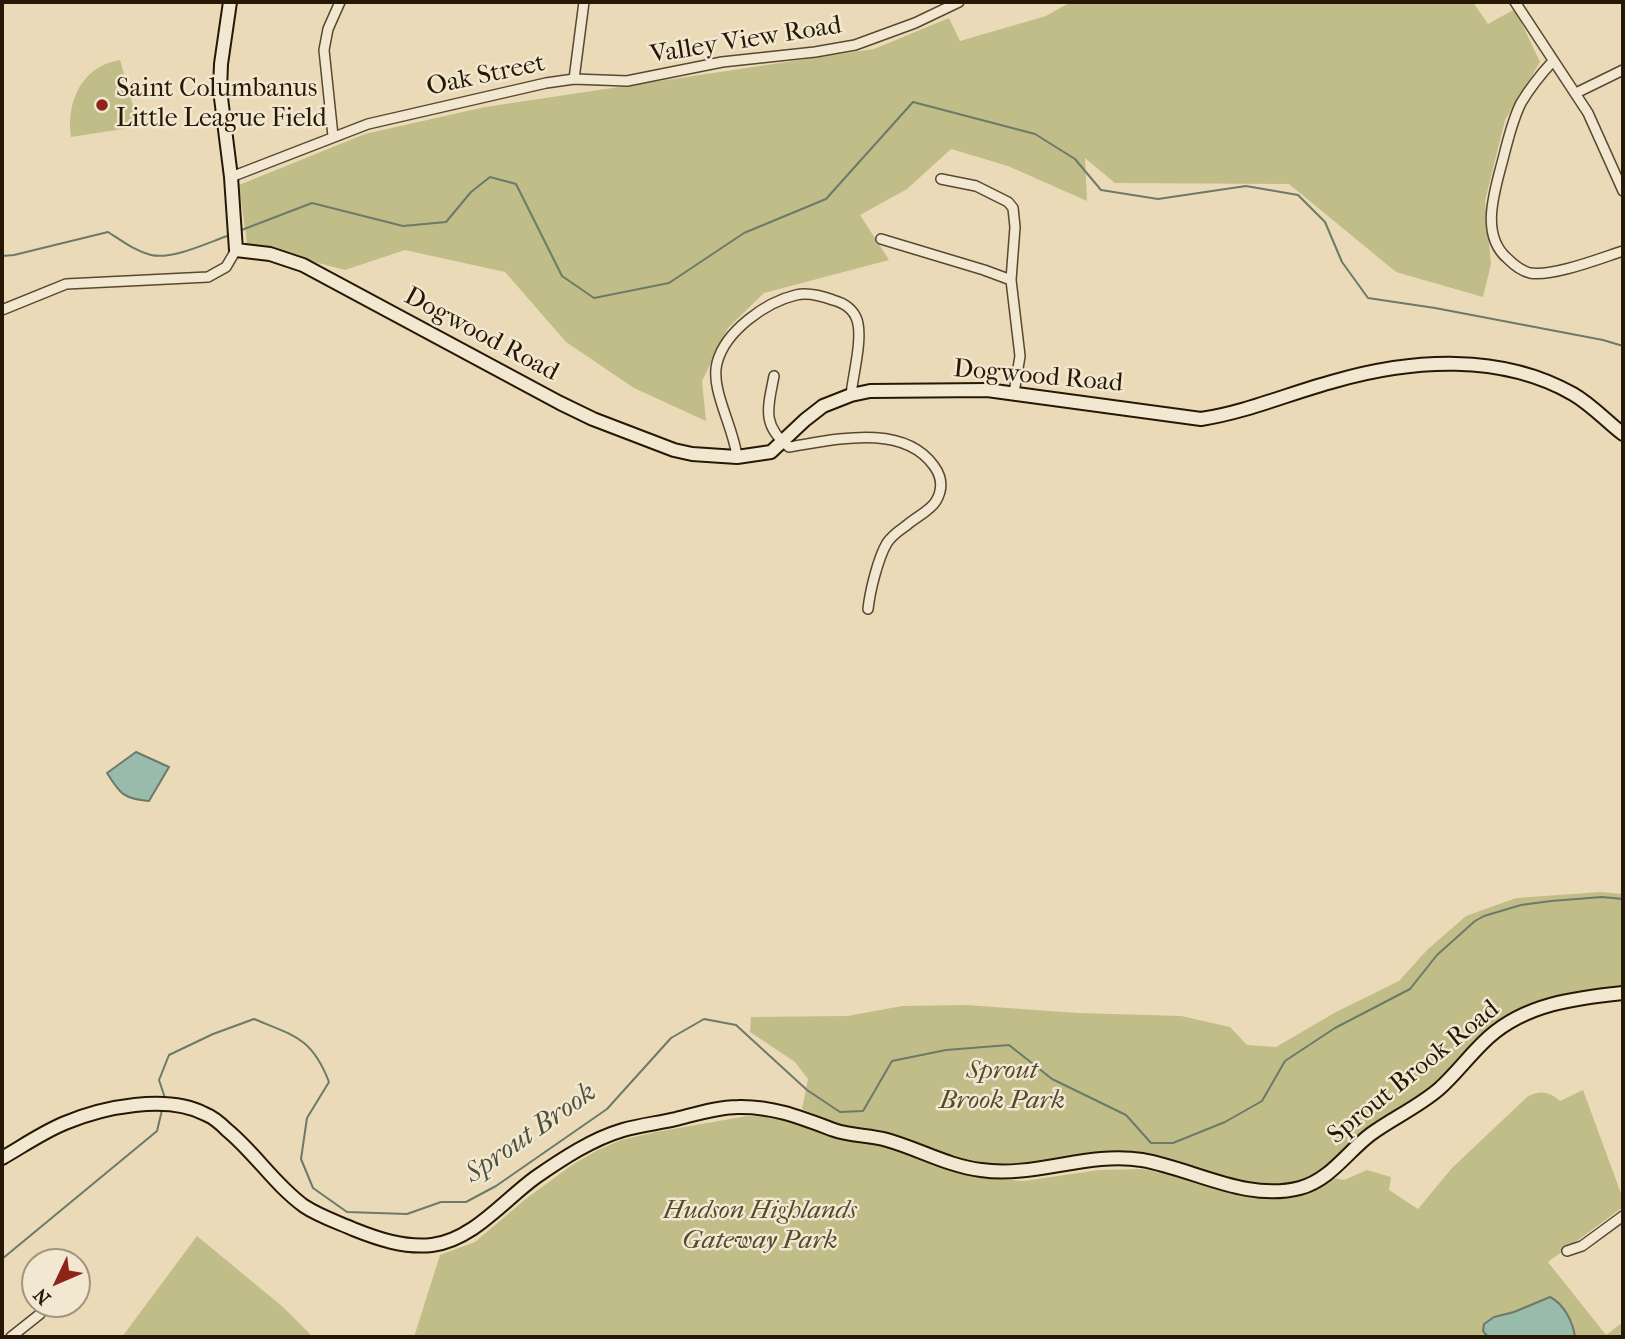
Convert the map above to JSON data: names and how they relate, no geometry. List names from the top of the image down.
{
  "streets": {
    "street": [
      "Valley View Road",
      "Oak Street",
      "Dogwood Road",
      "Sprout Brook Road"
    ]
  },
  "crossings": [
    ["Valley View Road", "Oak Street"]
  ],
  "water": ["Sprout Brook"],
  "parks": ["Sprout Brook Park", "Hudson Highlands Gateway Park"],
  "places": ["Saint Columbanus Little League Field"],
  "north": "bottom left"
}
